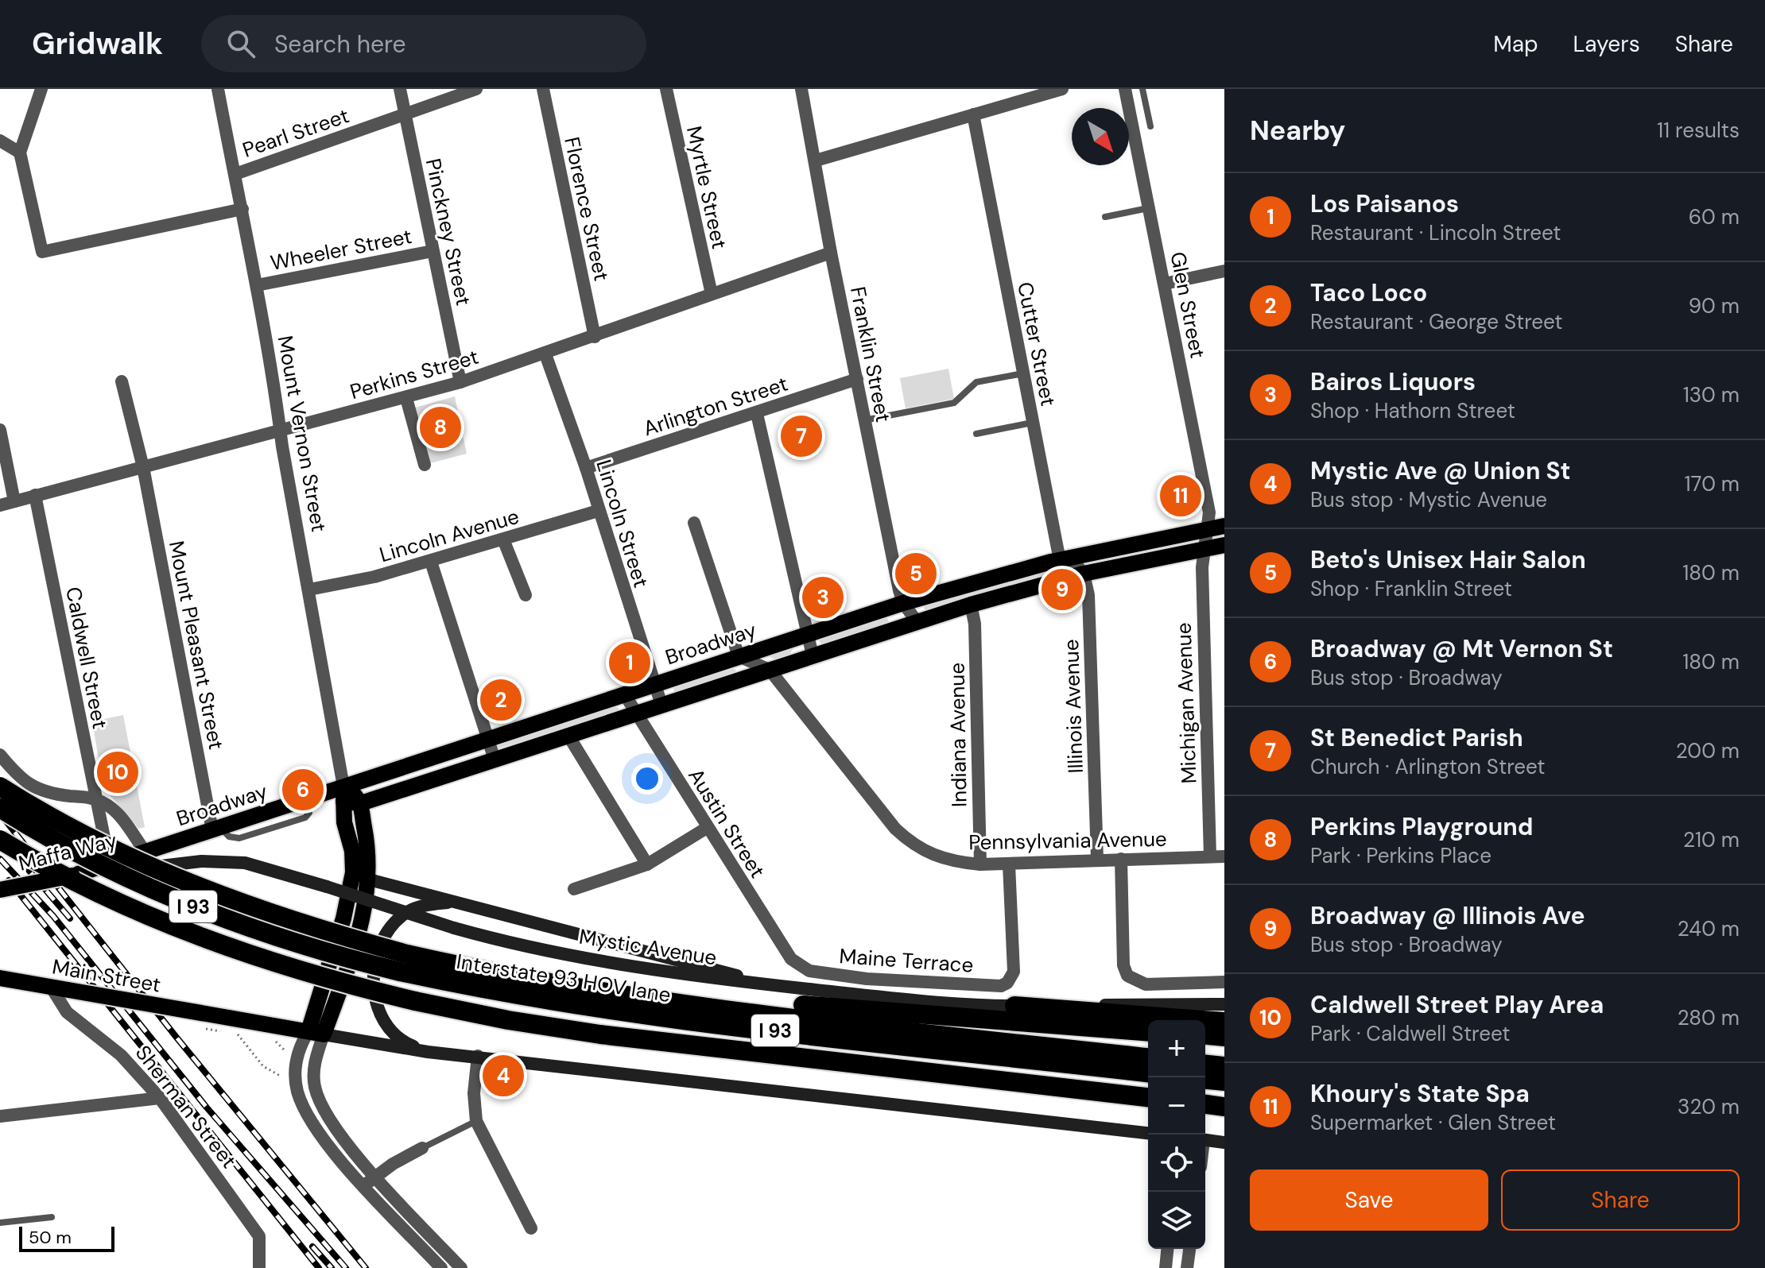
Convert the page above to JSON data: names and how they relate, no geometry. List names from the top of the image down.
{
  "streets": {
    "highway": ["I 93", "Interstate 93 HOV lane"],
    "main road": [
      "Broadway",
      "Maffa Way",
      "Mystic Avenue",
      "Main Street"
    ],
    "street": [
      "Pearl Street",
      "Myrtle Street",
      "Florence Street",
      "Pinckney Street",
      "Wheeler Street",
      "Glen Street",
      "Cutter Street",
      "Franklin Street",
      "Perkins Street",
      "Arlington Street",
      "Mount Vernon Street",
      "Lincoln Street",
      "Lincoln Avenue",
      "Mount Pleasant Street",
      "Caldwell Street",
      "Michigan Avenue",
      "Illinois Avenue",
      "Indiana Avenue",
      "Austin Street",
      "Pennsylvania Avenue",
      "Maine Terrace",
      "Sherman Street"
    ]
  },
  "crossings": [
    ["Pearl Street", "Pinckney Street"],
    ["Pearl Street", "Mount Vernon Street"],
    ["Myrtle Street", "Perkins Street"],
    ["Florence Street", "Perkins Street"],
    ["Pinckney Street", "Wheeler Street"],
    ["Pinckney Street", "Perkins Street"],
    ["Wheeler Street", "Mount Vernon Street"],
    ["Glen Street", "Broadway"],
    ["Glen Street", "Michigan Avenue"],
    ["Cutter Street", "Broadway"],
    ["Cutter Street", "Illinois Avenue"],
    ["Franklin Street", "Perkins Street"],
    ["Franklin Street", "Arlington Street"],
    ["Franklin Street", "Broadway"],
    ["Perkins Street", "Mount Vernon Street"],
    ["Perkins Street", "Lincoln Street"],
    ["Perkins Street", "Mount Pleasant Street"],
    ["Perkins Street", "Caldwell Street"],
    ["Arlington Street", "Lincoln Street"],
    ["Mount Vernon Street", "Lincoln Avenue"],
    ["Mount Vernon Street", "Broadway"],
    ["Lincoln Street", "Lincoln Avenue"],
    ["Lincoln Street", "Broadway"],
    ["Broadway", "Mount Pleasant Street"],
    ["Broadway", "Michigan Avenue"],
    ["Broadway", "Illinois Avenue"],
    ["Broadway", "Indiana Avenue"],
    ["Broadway", "Austin Street"],
    ["Broadway", "Pennsylvania Avenue"],
    ["Broadway", "Maffa Way"],
    ["Caldwell Street", "Maffa Way"],
    ["Michigan Avenue", "Pennsylvania Avenue"],
    ["Illinois Avenue", "Pennsylvania Avenue"],
    ["Indiana Avenue", "Pennsylvania Avenue"],
    ["Austin Street", "Maine Terrace"],
    ["Pennsylvania Avenue", "Maine Terrace"],
    ["Maffa Way", "Mystic Avenue"],
    ["I 93", "Interstate 93 HOV lane"],
    ["Main Street", "Sherman Street"]
  ],
  "scale_bar": "50 m",
  "north": "bottom right",
  "page": {
    "header": "Gridwalk",
    "search": "Search here",
    "nav": ["Map", "Layers", "Share"],
    "heading": ["Nearby", "11 results"],
    "list": [
      {
        "mark": "1",
        "name": "Los Paisanos",
        "note": "Restaurant · Lincoln Street",
        "value": "60 m"
      },
      {
        "mark": "2",
        "name": "Taco Loco",
        "note": "Restaurant · George Street",
        "value": "90 m"
      },
      {
        "mark": "3",
        "name": "Bairos Liquors",
        "note": "Shop · Hathorn Street",
        "value": "130 m"
      },
      {
        "mark": "4",
        "name": "Mystic Ave @ Union St",
        "note": "Bus stop · Mystic Avenue",
        "value": "170 m"
      },
      {
        "mark": "5",
        "name": "Beto's Unisex Hair Salon",
        "note": "Shop · Franklin Street",
        "value": "180 m"
      },
      {
        "mark": "6",
        "name": "Broadway @ Mt Vernon St",
        "note": "Bus stop · Broadway",
        "value": "180 m"
      },
      {
        "mark": "7",
        "name": "St Benedict Parish",
        "note": "Church · Arlington Street",
        "value": "200 m"
      },
      {
        "mark": "8",
        "name": "Perkins Playground",
        "note": "Park · Perkins Place",
        "value": "210 m"
      },
      {
        "mark": "9",
        "name": "Broadway @ Illinois Ave",
        "note": "Bus stop · Broadway",
        "value": "240 m"
      },
      {
        "mark": "10",
        "name": "Caldwell Street Play Area",
        "note": "Park · Caldwell Street",
        "value": "280 m"
      },
      {
        "mark": "11",
        "name": "Khoury's State Spa",
        "note": "Supermarket · Glen Street",
        "value": "320 m"
      }
    ],
    "pins": [
      "8",
      "7",
      "11",
      "5",
      "9",
      "3",
      "1",
      "2",
      "10",
      "6",
      "4"
    ],
    "map_buttons": ["+", "−"],
    "buttons": ["Save", "Share"],
    "scale": "50 m"
  }
}
